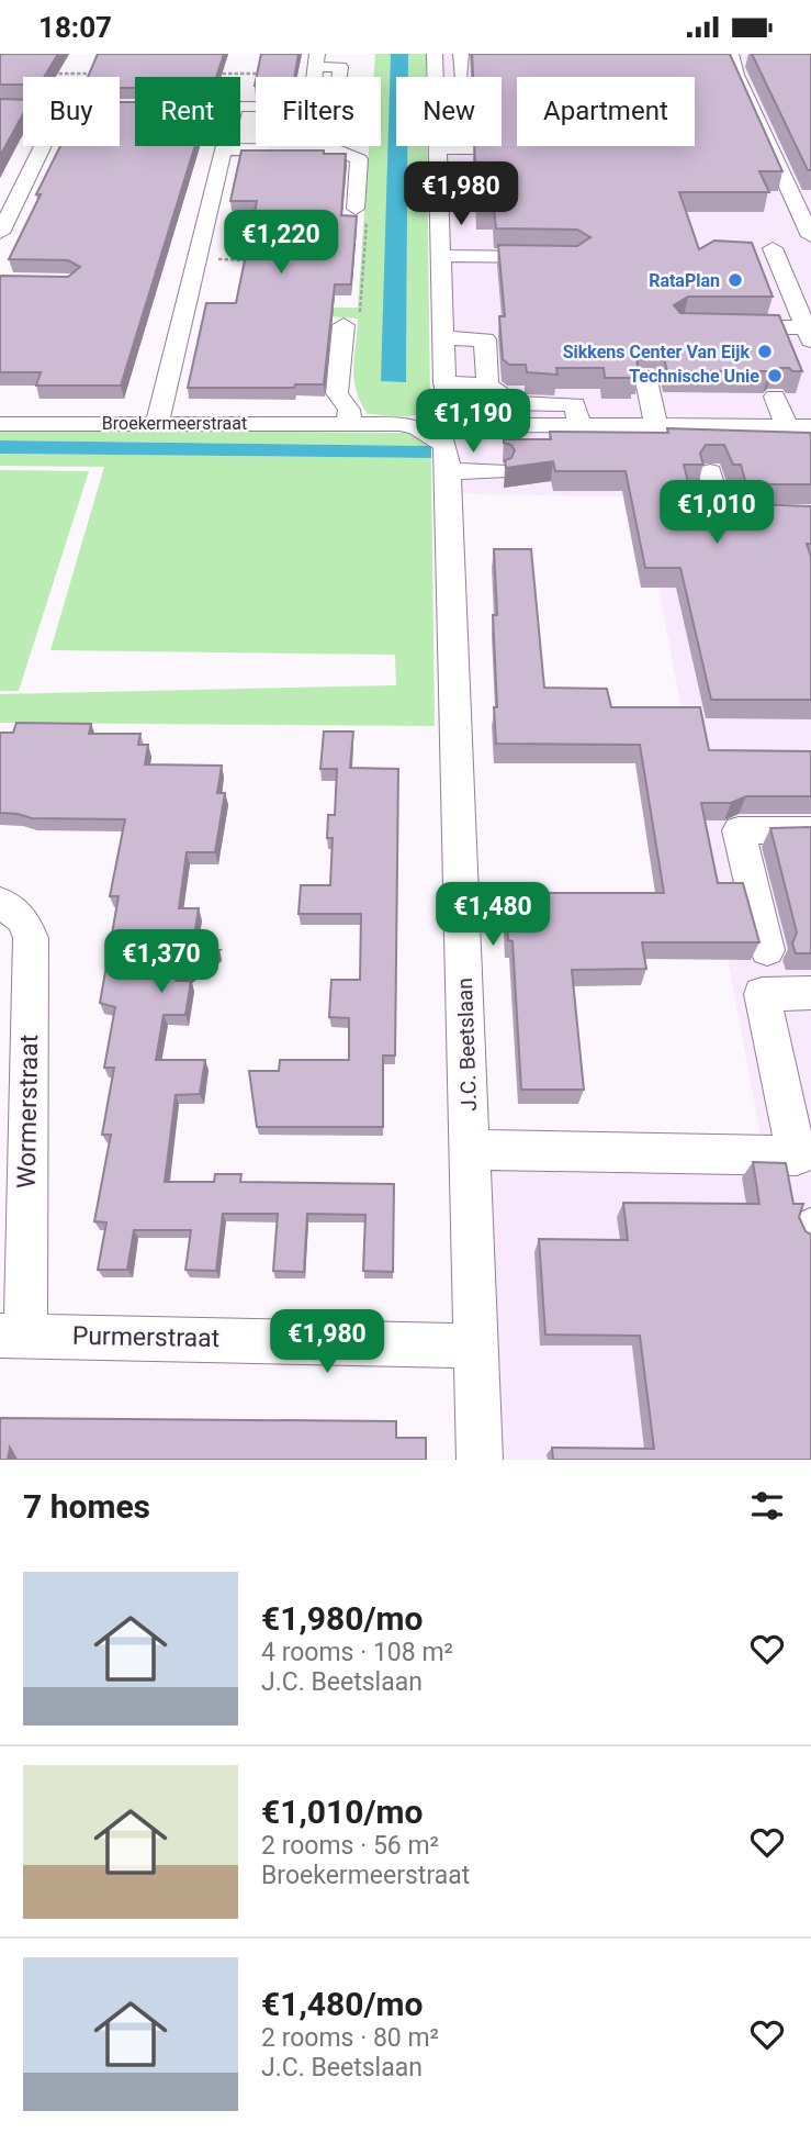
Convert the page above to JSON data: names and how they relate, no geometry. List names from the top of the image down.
{
  "streets": {
    "street": [
      "Broekermeerstraat",
      "J.C. Beetslaan",
      "Wormerstraat",
      "Purmerstraat"
    ]
  },
  "crossings": [
    ["Broekermeerstraat", "J.C. Beetslaan"],
    ["J.C. Beetslaan", "Purmerstraat"],
    ["Wormerstraat", "Purmerstraat"]
  ],
  "places": ["RataPlan", "Sikkens Center Van Eijk", "Technische Unie"],
  "page": {
    "status": "18:07",
    "chip": [
      "Buy",
      "Rent",
      "Filters",
      "New",
      "Apartment"
    ],
    "price": [
      "€1,980",
      "€1,220",
      "€1,190",
      "€1,010",
      "€1,480",
      "€1,370",
      "€1,980"
    ],
    "heading": "7 homes",
    "list": [
      {
        "name": "€1,980/mo",
        "note": "4 rooms · 108 m² · J.C. Beetslaan"
      },
      {
        "name": "€1,010/mo",
        "note": "2 rooms · 56 m² · Broekermeerstraat"
      },
      {
        "name": "€1,480/mo",
        "note": "2 rooms · 80 m² · J.C. Beetslaan"
      }
    ]
  }
}
